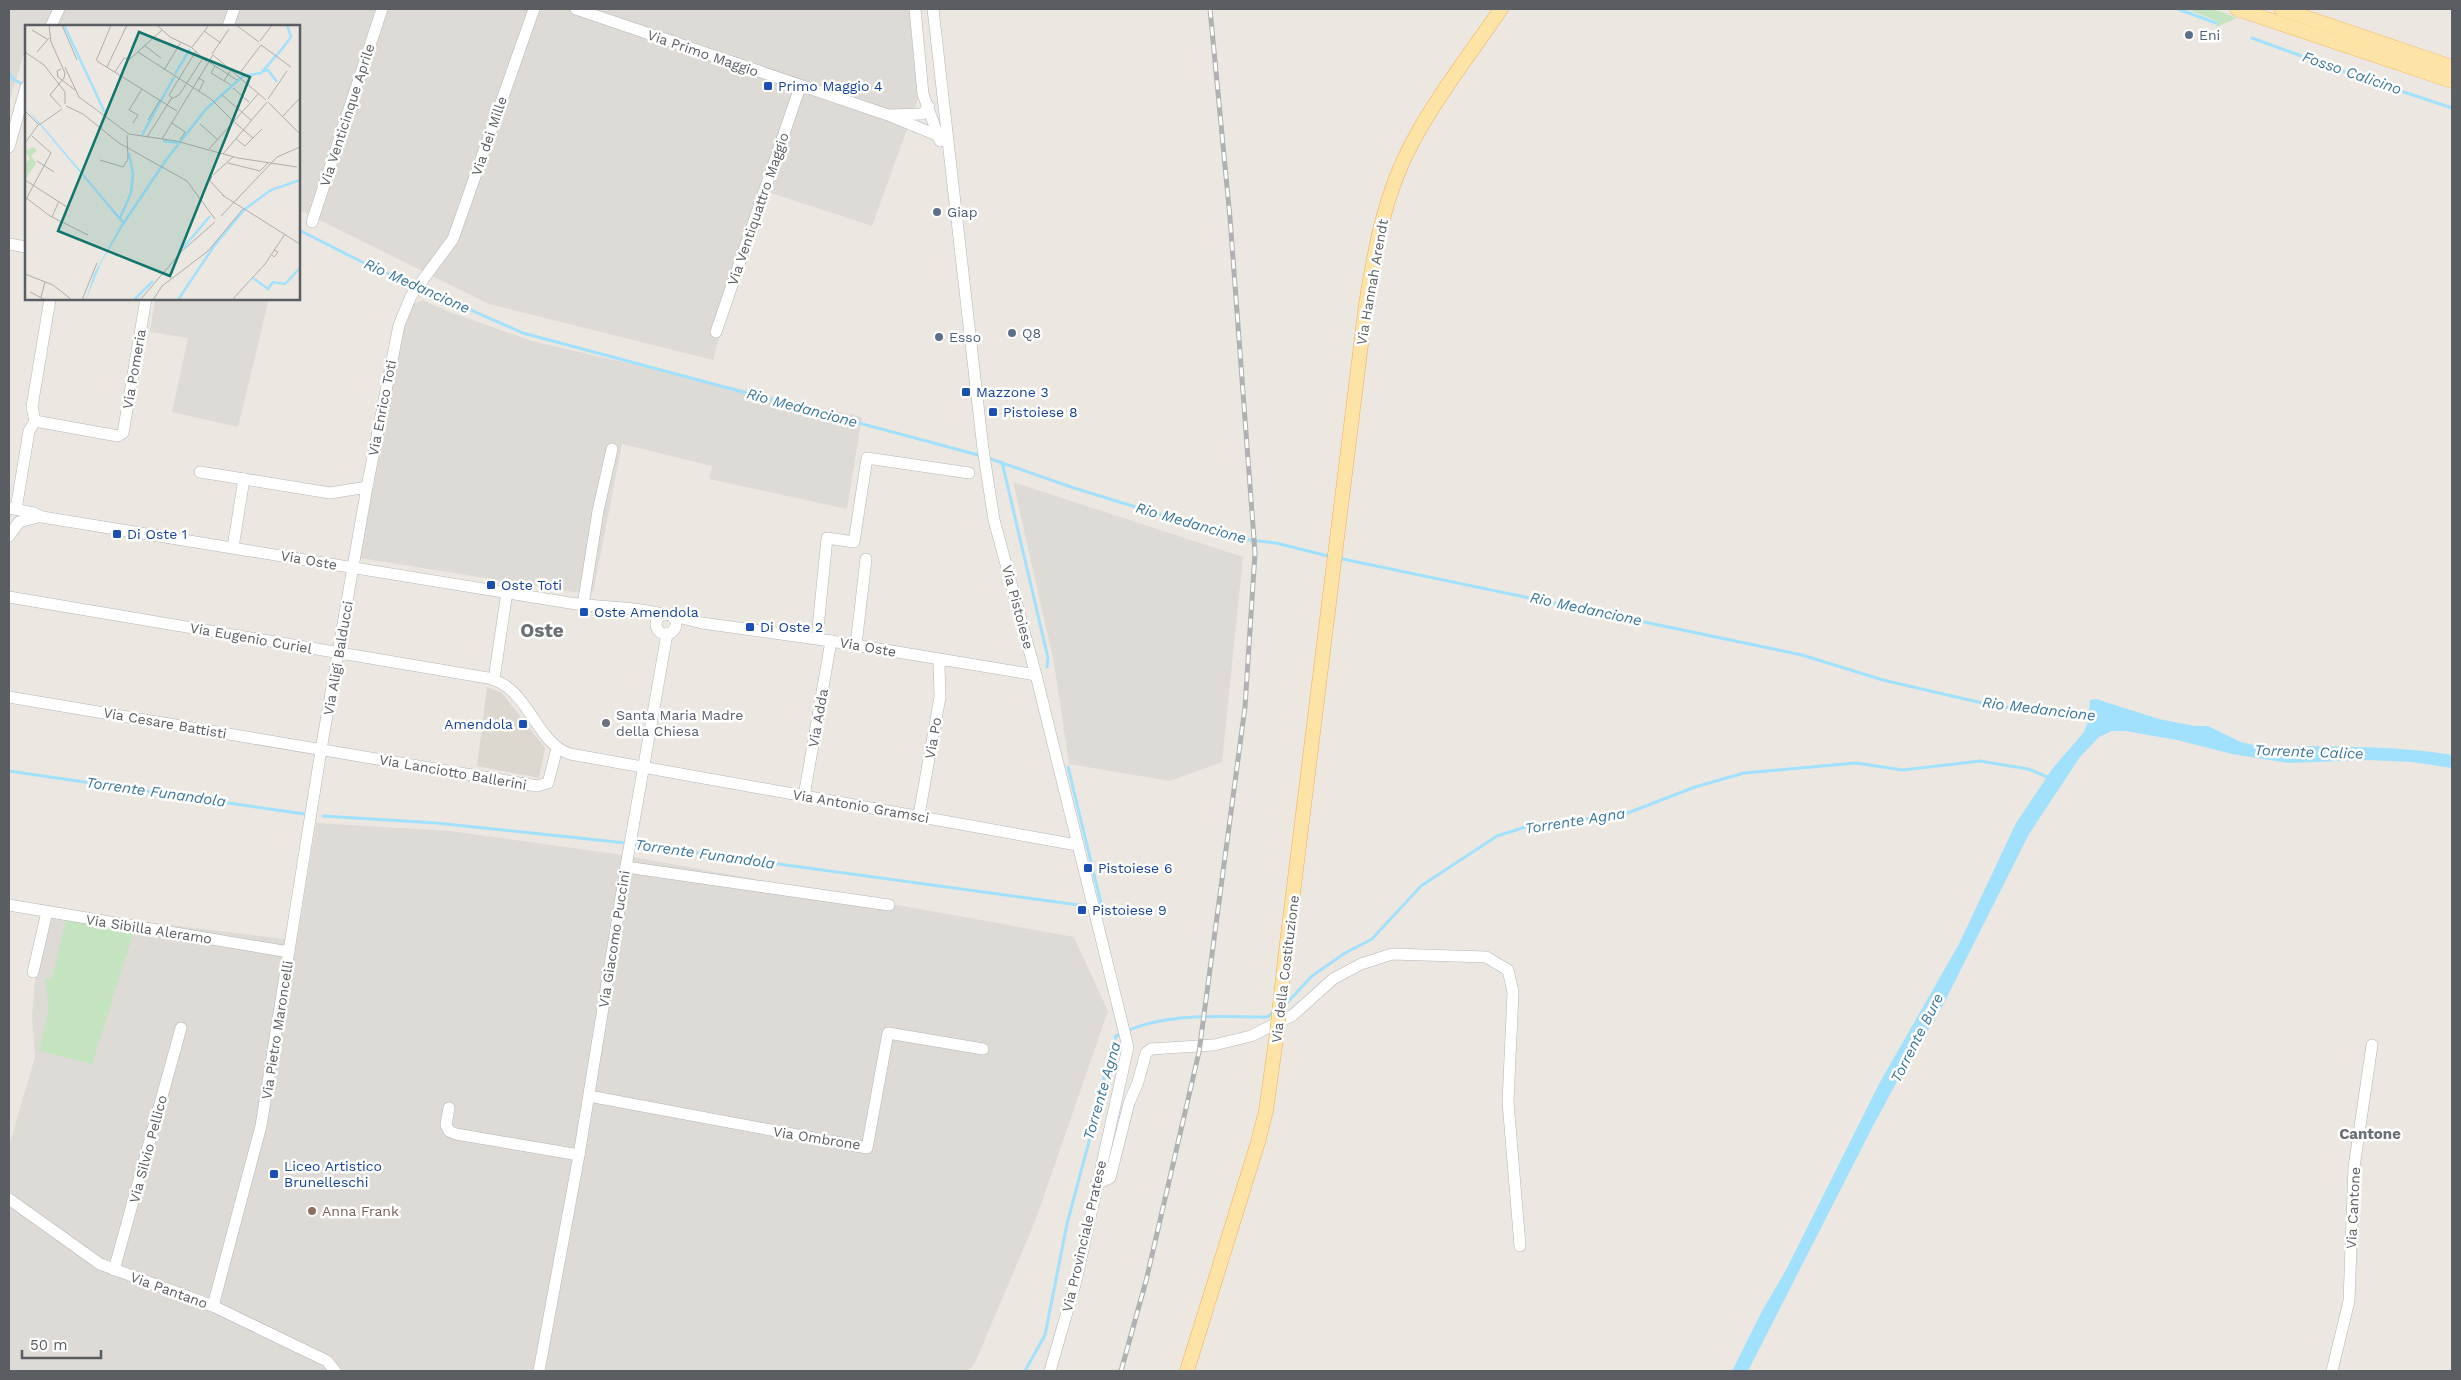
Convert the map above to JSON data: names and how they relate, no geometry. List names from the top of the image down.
{
  "streets": {
    "main road": ["Via Hannah Arendt", "Via della Costituzione"],
    "street": [
      "Via Primo Maggio",
      "Via Venticinque Aprile",
      "Via dei Mille",
      "Via Ventiquattro Maggio",
      "Via Pomeria",
      "Via Enrico Toti",
      "Via Oste",
      "Via Pistoiese",
      "Via Eugenio Curiel",
      "Via Aligi Balducci",
      "Via Adda",
      "Via Cesare Battisti",
      "Via Po",
      "Via Lanciotto Ballerini",
      "Via Antonio Gramsci",
      "Via Sibilla Aleramo",
      "Via Giacomo Puccini",
      "Via Pietro Maroncelli",
      "Via Ombrone",
      "Via Silvio Pellico",
      "Via Cantone",
      "Via Provinciale Pratese",
      "Via Pantano"
    ]
  },
  "crossings": [
    ["Via Primo Maggio", "Via Ventiquattro Maggio"],
    ["Via Primo Maggio", "Via Pistoiese"],
    ["Via dei Mille", "Via Enrico Toti"],
    ["Via Hannah Arendt", "Via della Costituzione"],
    ["Via Enrico Toti", "Via Oste"],
    ["Via Enrico Toti", "Via Aligi Balducci"],
    ["Via Oste", "Via Pistoiese"],
    ["Via Oste", "Via Aligi Balducci"],
    ["Via Oste", "Via Adda"],
    ["Via Oste", "Via Po"],
    ["Via Oste", "Via Giacomo Puccini"],
    ["Via Pistoiese", "Via Antonio Gramsci"],
    ["Via Pistoiese", "Via Provinciale Pratese"],
    ["Via Eugenio Curiel", "Via Aligi Balducci"],
    ["Via Aligi Balducci", "Via Cesare Battisti"],
    ["Via Aligi Balducci", "Via Lanciotto Ballerini"],
    ["Via Aligi Balducci", "Via Pietro Maroncelli"],
    ["Via Adda", "Via Antonio Gramsci"],
    ["Via Cesare Battisti", "Via Lanciotto Ballerini"],
    ["Via Cesare Battisti", "Via Pietro Maroncelli"],
    ["Via Po", "Via Antonio Gramsci"],
    ["Via Lanciotto Ballerini", "Via Antonio Gramsci"],
    ["Via Lanciotto Ballerini", "Via Pietro Maroncelli"],
    ["Via Antonio Gramsci", "Via Giacomo Puccini"],
    ["Via Sibilla Aleramo", "Via Pietro Maroncelli"],
    ["Via Giacomo Puccini", "Via Ombrone"],
    ["Via Pietro Maroncelli", "Via Pantano"],
    ["Via Silvio Pellico", "Via Pantano"]
  ],
  "districts": ["Oste", "Cantone"],
  "water": [
    "Fosso Calicino",
    "Rio Medancione",
    "Torrente Calice",
    "Torrente Funandola",
    "Torrente Agna",
    "Torrente Bure"
  ],
  "places": {
    "other": [
      "Eni",
      "Giap",
      "Q8",
      "Esso",
      "Santa Maria Madre della Chiesa",
      "Anna Frank"
    ],
    "transit": [
      "Primo Maggio 4",
      "Mazzone 3",
      "Pistoiese 8",
      "Di Oste 1",
      "Oste Toti",
      "Oste Amendola",
      "Di Oste 2",
      "Amendola",
      "Pistoiese 6",
      "Pistoiese 9",
      "Liceo Artistico Brunelleschi"
    ]
  },
  "scale_bar": "50 m"
}
